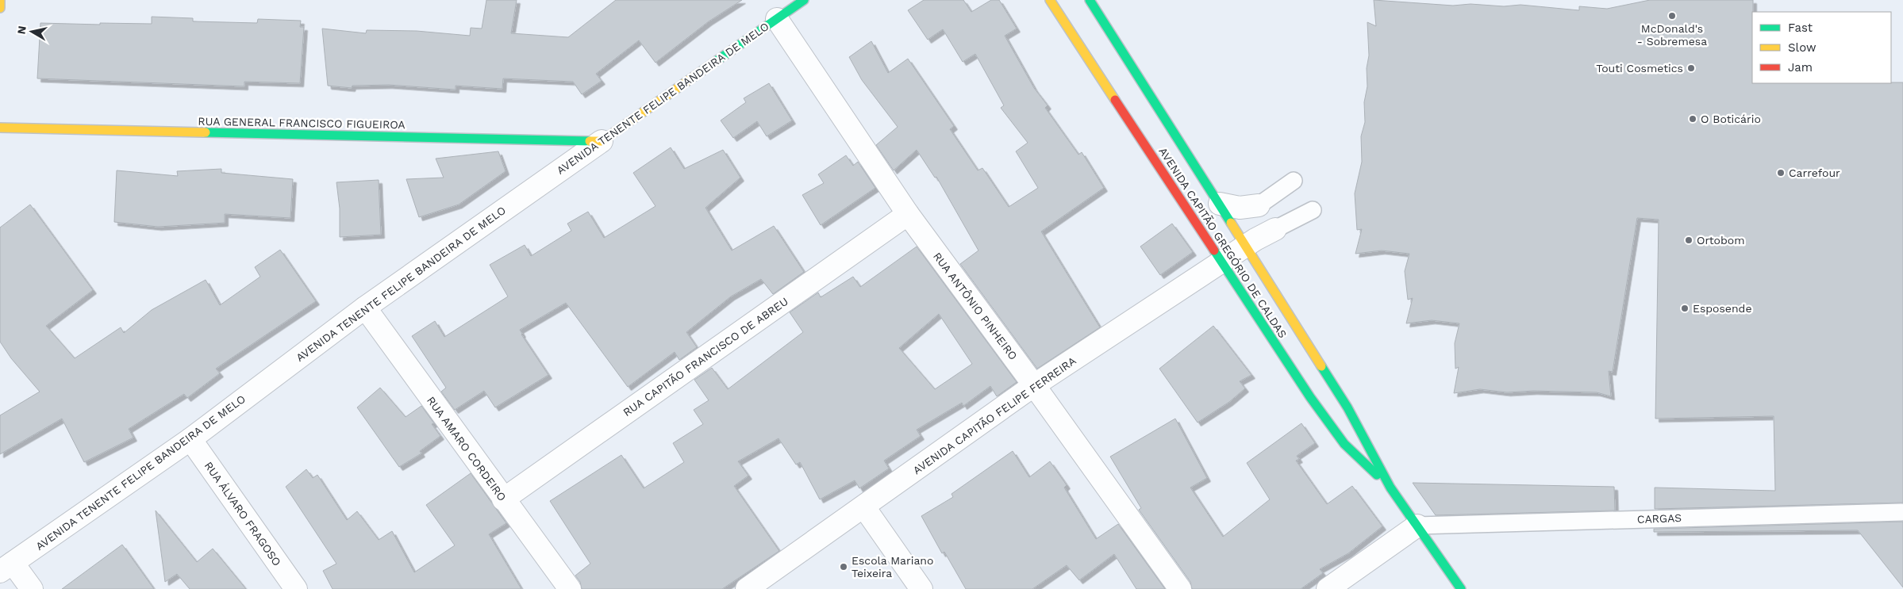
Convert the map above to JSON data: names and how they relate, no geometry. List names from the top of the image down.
{
  "streets": {
    "main road": ["AVENIDA TENENTE FELIPE BANDEIRA DE MELO", "RUA GENERAL FRANCISCO FIGUEIROA", "AVENIDA CAPITÃO GREGÓRIO DE CALDAS"],
    "street": [
      "RUA ANTÔNIO PINHEIRO",
      "RUA CAPITÃO FRANCISCO DE ABREU",
      "AVENIDA CAPITÃO FELIPE FERREIRA",
      "RUA AMARO CORDEIRO",
      "RUA ÁLVARO FRAGOSO"
    ],
    "lane": ["CARGAS"]
  },
  "crossings": [
    ["AVENIDA TENENTE FELIPE BANDEIRA DE MELO", "RUA GENERAL FRANCISCO FIGUEIROA"],
    ["AVENIDA TENENTE FELIPE BANDEIRA DE MELO", "RUA ANTÔNIO PINHEIRO"],
    ["AVENIDA TENENTE FELIPE BANDEIRA DE MELO", "RUA AMARO CORDEIRO"],
    ["AVENIDA TENENTE FELIPE BANDEIRA DE MELO", "RUA ÁLVARO FRAGOSO"],
    ["AVENIDA CAPITÃO GREGÓRIO DE CALDAS", "AVENIDA CAPITÃO FELIPE FERREIRA"],
    ["AVENIDA CAPITÃO GREGÓRIO DE CALDAS", "CARGAS"],
    ["RUA ANTÔNIO PINHEIRO", "RUA CAPITÃO FRANCISCO DE ABREU"],
    ["RUA ANTÔNIO PINHEIRO", "AVENIDA CAPITÃO FELIPE FERREIRA"],
    ["RUA CAPITÃO FRANCISCO DE ABREU", "RUA AMARO CORDEIRO"]
  ],
  "places": [
    "McDonald's - Sobremesa",
    "Touti Cosmetics",
    "O Boticário",
    "Carrefour",
    "Ortobom",
    "Esposende",
    "Escola Mariano Teixeira"
  ],
  "legend": ["Fast", "Slow", "Jam"],
  "north": "left"
}
